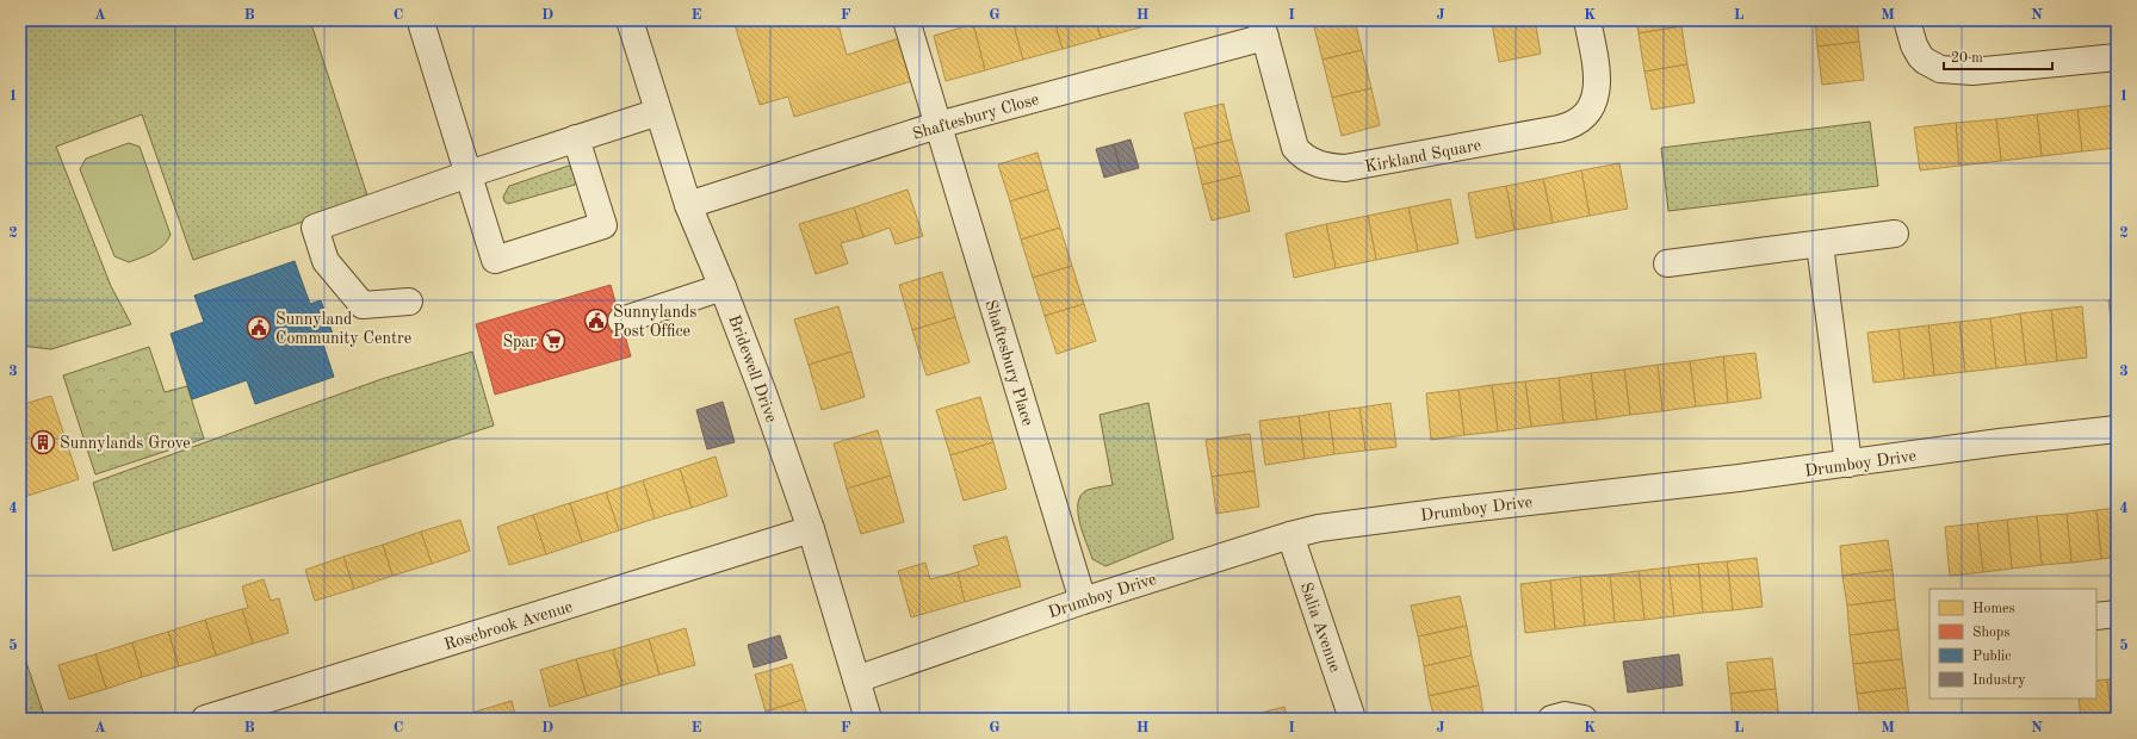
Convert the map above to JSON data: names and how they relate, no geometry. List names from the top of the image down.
{
  "streets": {
    "street": [
      "Shaftesbury Close",
      "Kirkland Square",
      "Shaftesbury Place",
      "Bridewell Drive",
      "Drumboy Drive",
      "Rosebrook Avenue",
      "Salia Avenue"
    ]
  },
  "crossings": [
    ["Shaftesbury Close", "Kirkland Square"],
    ["Shaftesbury Close", "Shaftesbury Place"],
    ["Shaftesbury Close", "Bridewell Drive"],
    ["Shaftesbury Place", "Drumboy Drive"],
    ["Bridewell Drive", "Drumboy Drive"],
    ["Bridewell Drive", "Rosebrook Avenue"],
    ["Drumboy Drive", "Salia Avenue"]
  ],
  "places": {
    "public building": ["Sunnylands Post Office", "Sunnyland Community Centre"],
    "supermarket": ["Spar"],
    "building": ["Sunnylands Grove"]
  },
  "legend": [
    "Homes",
    "Shops",
    "Public",
    "Industry"
  ],
  "scale_bar": "20 m",
  "grid": {
    "columns": [
      "A",
      "B",
      "C",
      "D",
      "E",
      "F",
      "G",
      "H",
      "I",
      "J",
      "K",
      "L",
      "M",
      "N"
    ],
    "rows": [
      "1",
      "2",
      "3",
      "4",
      "5"
    ]
  }
}
